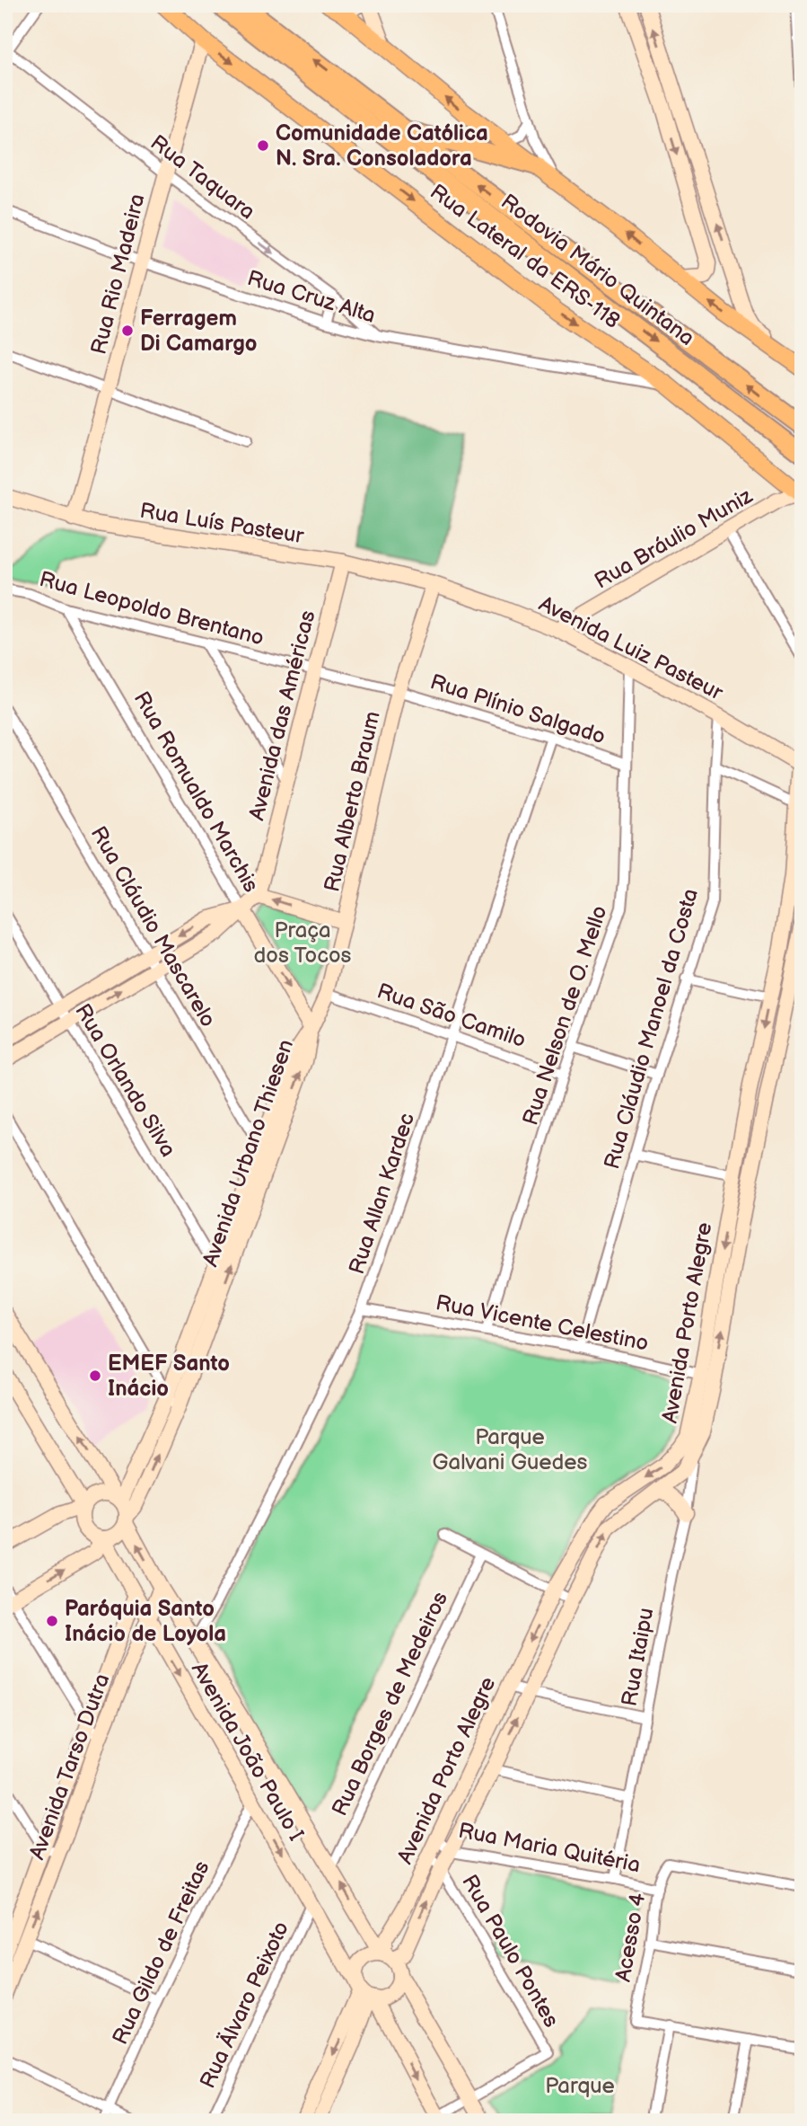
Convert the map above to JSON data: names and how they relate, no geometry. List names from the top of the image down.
{
  "streets": {
    "highway": ["Rodovia Mário Quintana"],
    "main road": ["Rua Lateral da ERS-118"],
    "street": [
      "Rua Taquara",
      "Rua Rio Madeira",
      "Rua Cruz Alta",
      "Rua Luís Pasteur",
      "Rua Bráulio Muniz",
      "Rua Leopoldo Brentano",
      "Avenida Luiz Pasteur",
      "Rua Plínio Salgado",
      "Avenida das Américas",
      "Rua Romualdo Marchis",
      "Rua Alberto Braum",
      "Rua Cláudio Mascarelo",
      "Rua São Camilo",
      "Rua Nelson de O. Mello",
      "Rua Cláudio Manoel da Costa",
      "Rua Orlando Silva",
      "Avenida Urbano Thiesen",
      "Rua Allan Kardec",
      "Rua Vicente Celestino",
      "Avenida Porto Alegre",
      "Rua Itaipu",
      "Rua Borges de Medeiros",
      "Avenida João Paulo I",
      "Avenida Tarso Dutra",
      "Rua Maria Quitéria",
      "Acesso 4",
      "Rua Paulo Pontes",
      "Rua Gildo de Freitas",
      "Rua Älvaro Peixoto"
    ]
  },
  "crossings": [
    ["Rua Taquara", "Rua Rio Madeira"],
    ["Rua Taquara", "Rua Cruz Alta"],
    ["Rua Lateral da ERS-118", "Rua Rio Madeira"],
    ["Rua Lateral da ERS-118", "Rua Cruz Alta"],
    ["Rua Lateral da ERS-118", "Rua Bráulio Muniz"],
    ["Rua Rio Madeira", "Rua Cruz Alta"],
    ["Rua Rio Madeira", "Rua Luís Pasteur"],
    ["Rua Luís Pasteur", "Avenida Luiz Pasteur"],
    ["Rua Luís Pasteur", "Avenida das Américas"],
    ["Rua Luís Pasteur", "Rua Alberto Braum"],
    ["Rua Bráulio Muniz", "Avenida Luiz Pasteur"],
    ["Rua Leopoldo Brentano", "Rua Plínio Salgado"],
    ["Rua Leopoldo Brentano", "Avenida das Américas"],
    ["Rua Leopoldo Brentano", "Rua Romualdo Marchis"],
    ["Rua Leopoldo Brentano", "Rua Alberto Braum"],
    ["Avenida Luiz Pasteur", "Rua Alberto Braum"],
    ["Avenida Luiz Pasteur", "Rua Nelson de O. Mello"],
    ["Avenida Luiz Pasteur", "Rua Cláudio Manoel da Costa"],
    ["Avenida Luiz Pasteur", "Avenida Porto Alegre"],
    ["Rua Plínio Salgado", "Rua Alberto Braum"],
    ["Rua Plínio Salgado", "Rua Nelson de O. Mello"],
    ["Rua Plínio Salgado", "Rua Allan Kardec"],
    ["Rua Romualdo Marchis", "Rua Alberto Braum"],
    ["Rua Romualdo Marchis", "Avenida Urbano Thiesen"],
    ["Rua Alberto Braum", "Rua São Camilo"],
    ["Rua Alberto Braum", "Avenida Urbano Thiesen"],
    ["Rua Cláudio Mascarelo", "Avenida Urbano Thiesen"],
    ["Rua São Camilo", "Rua Nelson de O. Mello"],
    ["Rua São Camilo", "Rua Allan Kardec"],
    ["Rua Nelson de O. Mello", "Rua Vicente Celestino"],
    ["Rua Cláudio Manoel da Costa", "Rua Vicente Celestino"],
    ["Rua Orlando Silva", "Avenida Urbano Thiesen"],
    ["Avenida Urbano Thiesen", "Avenida João Paulo I"],
    ["Rua Allan Kardec", "Rua Vicente Celestino"],
    ["Rua Allan Kardec", "Avenida João Paulo I"],
    ["Rua Vicente Celestino", "Avenida Porto Alegre"],
    ["Avenida Porto Alegre", "Rua Itaipu"],
    ["Avenida Porto Alegre", "Avenida João Paulo I"],
    ["Avenida Porto Alegre", "Rua Maria Quitéria"],
    ["Avenida Porto Alegre", "Rua Paulo Pontes"],
    ["Rua Itaipu", "Rua Maria Quitéria"],
    ["Rua Borges de Medeiros", "Avenida João Paulo I"],
    ["Avenida João Paulo I", "Avenida Tarso Dutra"],
    ["Avenida João Paulo I", "Rua Paulo Pontes"],
    ["Avenida João Paulo I", "Rua Gildo de Freitas"],
    ["Avenida João Paulo I", "Rua Älvaro Peixoto"],
    ["Rua Maria Quitéria", "Acesso 4"]
  ],
  "one_way": ["Rua Taquara"],
  "parks": ["Praça dos Tocos", "Parque Galvani Guedes", "Parque"],
  "places": [
    "Comunidade Católica N. Sra. Consoladora",
    "Ferragem Di Camargo",
    "EMEF Santo Inácio",
    "Paróquia Santo Inácio de Loyola"
  ]
}
